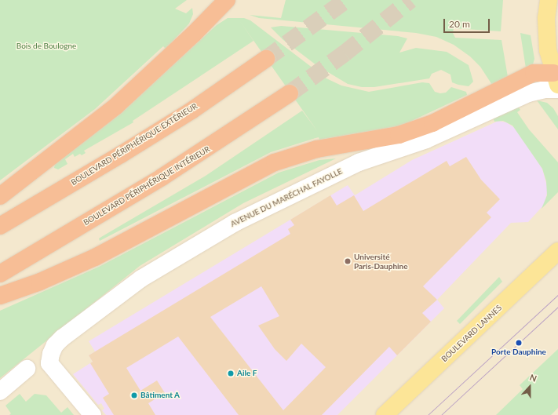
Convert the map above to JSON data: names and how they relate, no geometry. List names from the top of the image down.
{
  "streets": {
    "highway": ["BOULEVARD PÉRIPHÉRIQUE EXTÉRIEUR", "BOULEVARD PÉRIPHÉRIQUE INTÉRIEUR"],
    "main road": ["BOULEVARD LANNES"],
    "street": ["AVENUE DU MARÉCHAL FAYOLLE"]
  },
  "parks": ["Bois de Boulogne"],
  "places": [
    "Université Paris-Dauphine",
    "Porte Dauphine",
    "Aile F",
    "Bâtiment A"
  ],
  "scale_bar": "20 m",
  "north": "top"
}
